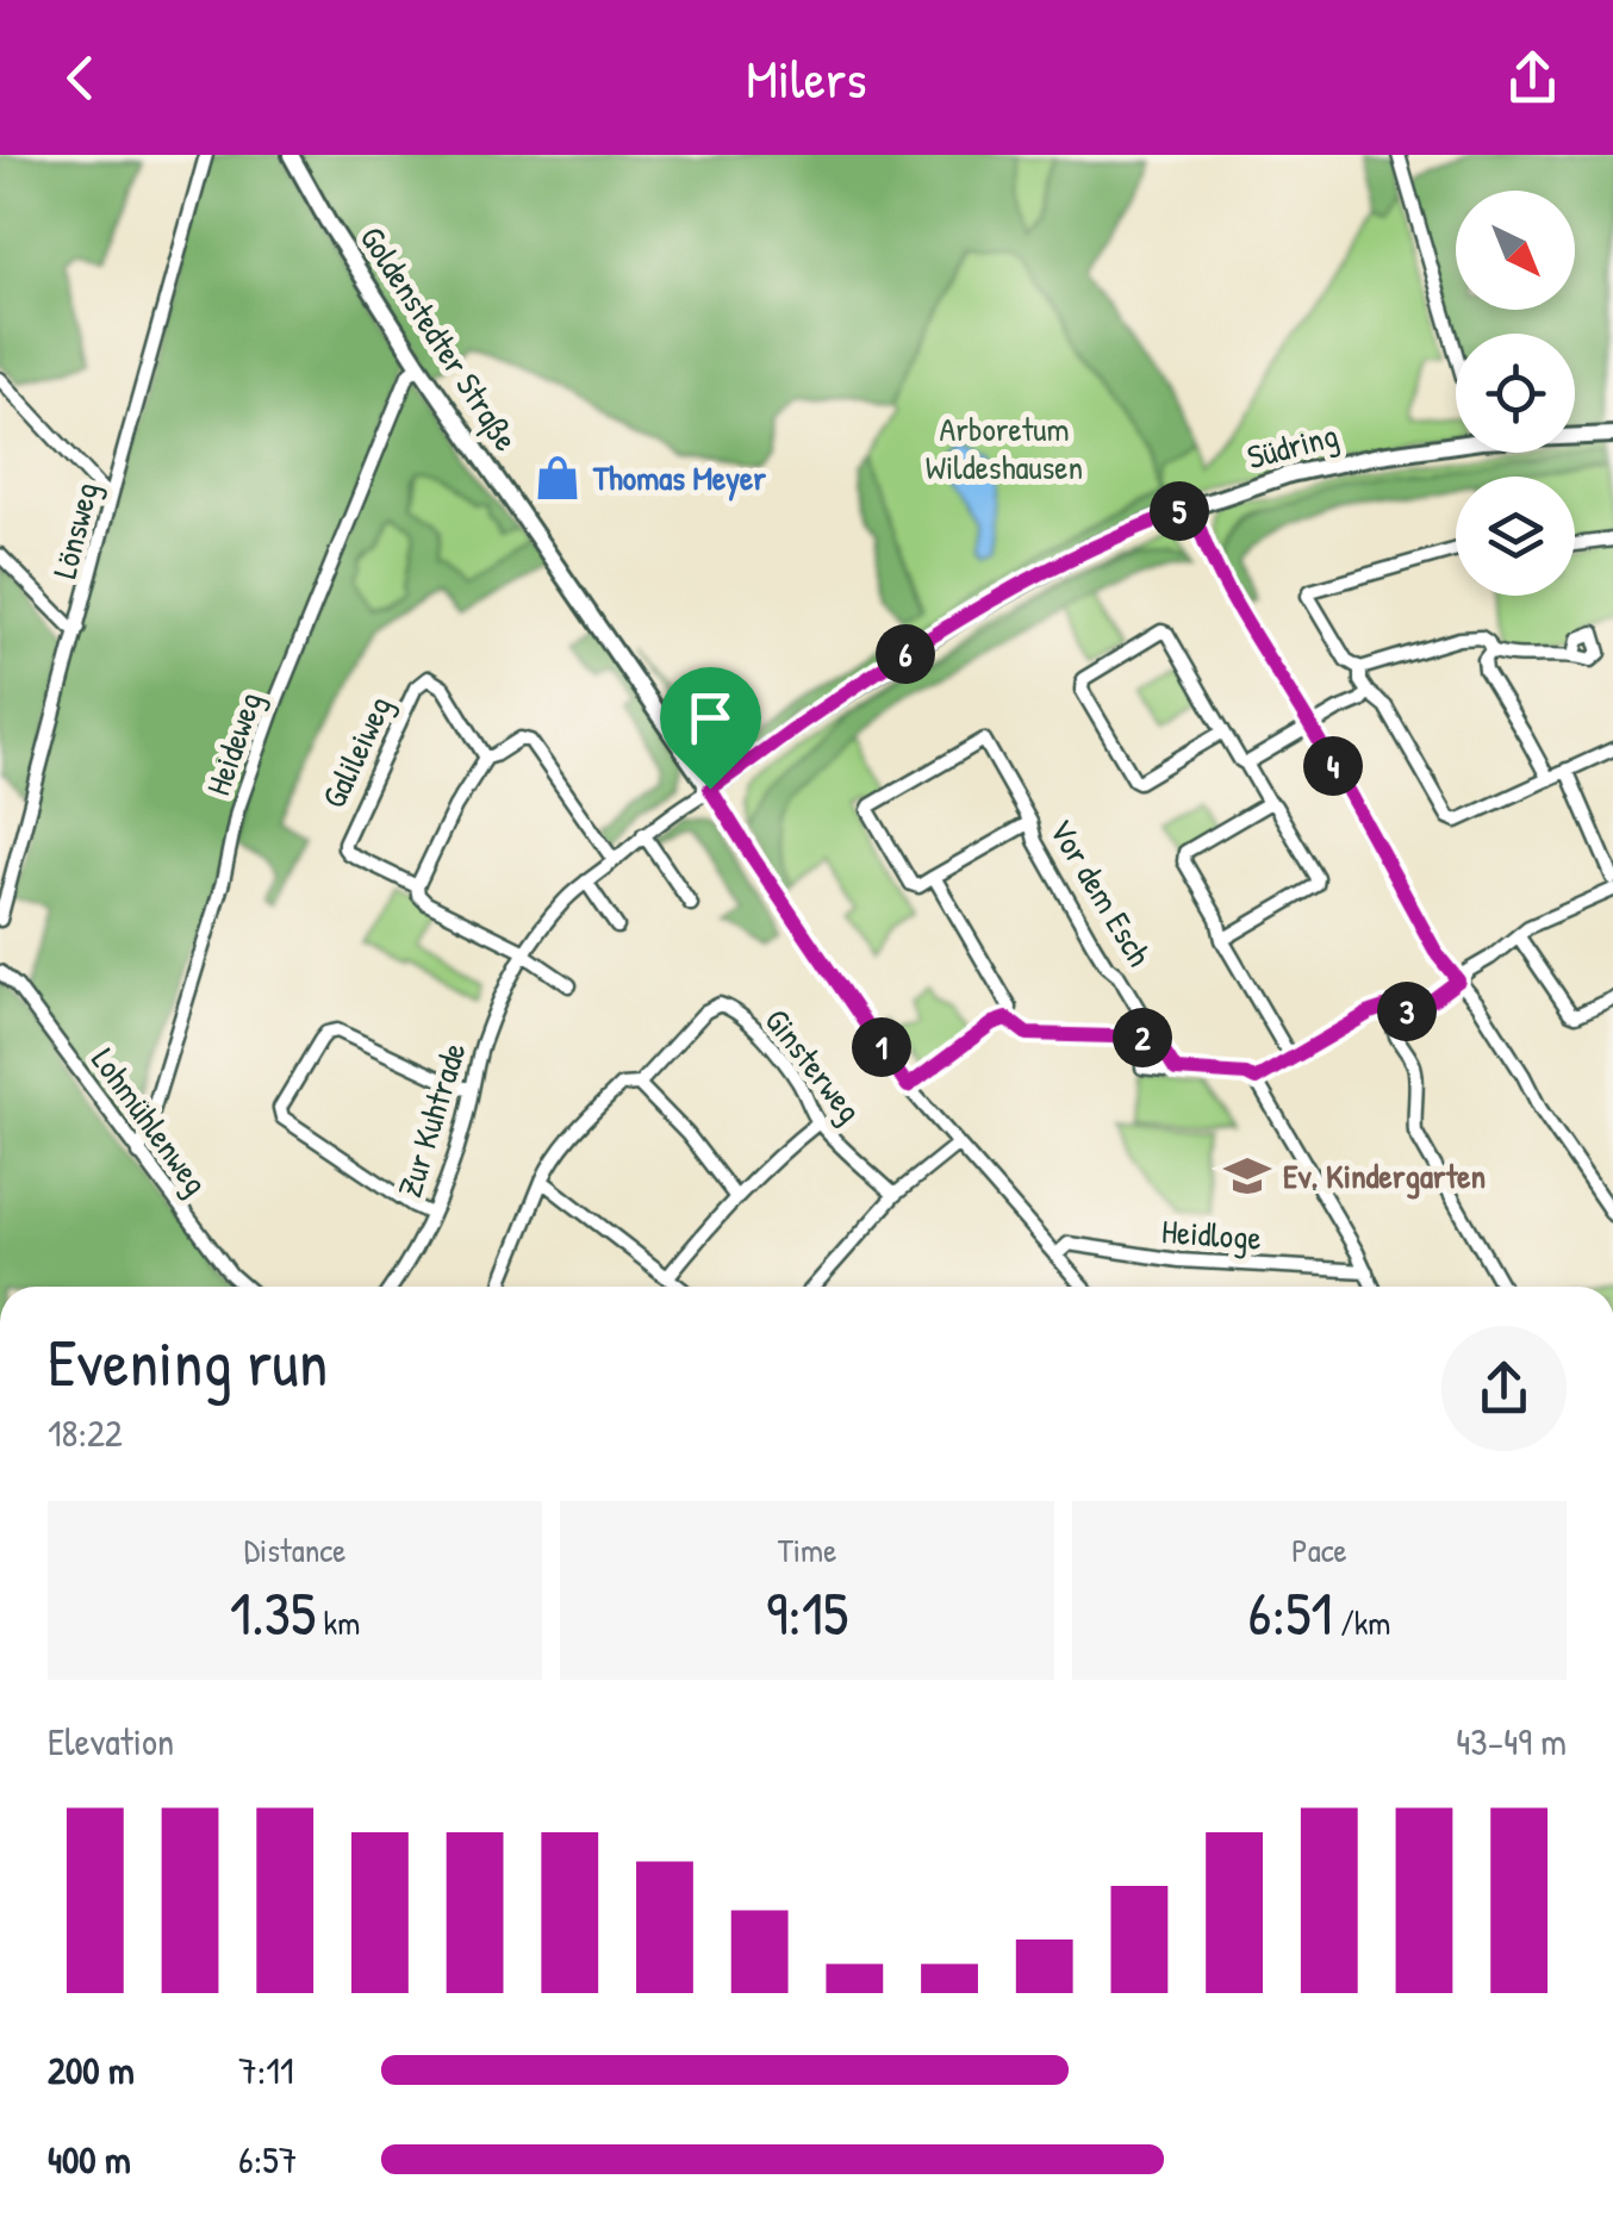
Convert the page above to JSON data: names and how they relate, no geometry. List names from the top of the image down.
{
  "streets": {
    "main road": ["Goldenstedter Straße", "Südring"],
    "street": [
      "Lönsweg",
      "Heideweg",
      "Galileiweg",
      "Vor dem Esch",
      "Ginsterweg",
      "Zur Kuhtrade",
      "Lohmühlenweg",
      "Heidloge"
    ]
  },
  "crossings": [
    ["Goldenstedter Straße", "Südring"],
    ["Goldenstedter Straße", "Heideweg"],
    ["Goldenstedter Straße", "Zur Kuhtrade"],
    ["Goldenstedter Straße", "Heidloge"],
    ["Südring", "Zur Kuhtrade"],
    ["Heideweg", "Lohmühlenweg"]
  ],
  "parks": ["Arboretum Wildeshausen"],
  "places": {
    "shop": ["Thomas Meyer"],
    "school or university": ["Ev. Kindergarten"]
  },
  "north": "bottom right",
  "page": {
    "header": "Milers",
    "pins": [
      "5",
      "6",
      "4",
      "3",
      "2",
      "1"
    ],
    "heading": ["Evening run", "18:22"],
    "stats": [
      ["Distance", "1.35 km"],
      ["Time", "9:15"],
      ["Pace", "6:51 /km"]
    ],
    "chart": ["Elevation", "43–49 m"],
    "list": [
      {
        "name": "200 m",
        "note": "7:11"
      },
      {
        "name": "400 m",
        "note": "6:57"
      }
    ]
  }
}
